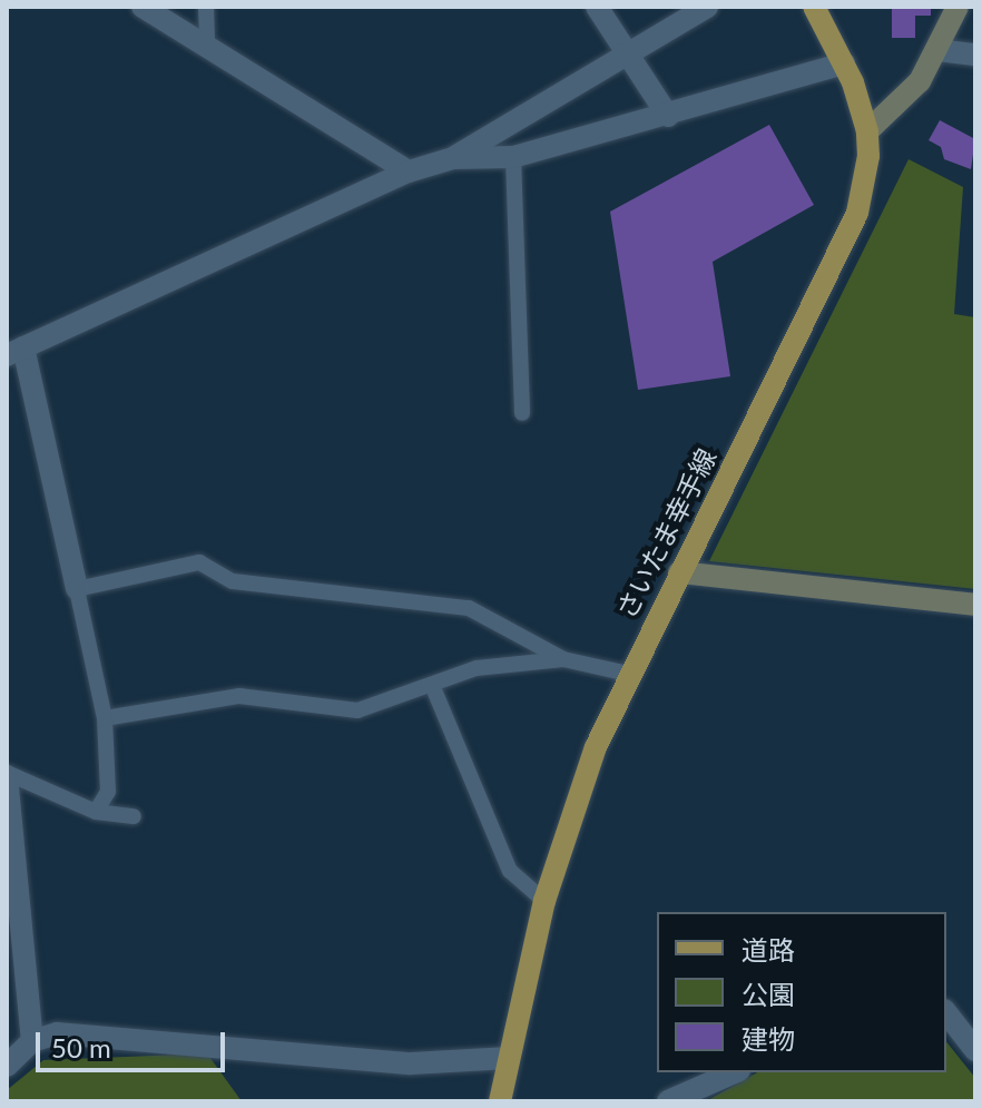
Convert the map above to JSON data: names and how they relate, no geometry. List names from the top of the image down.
{
  "streets": {
    "main road": ["さいたま幸手線"]
  },
  "legend": ["道路", "公園", "建物"],
  "scale_bar": "50 m"
}
